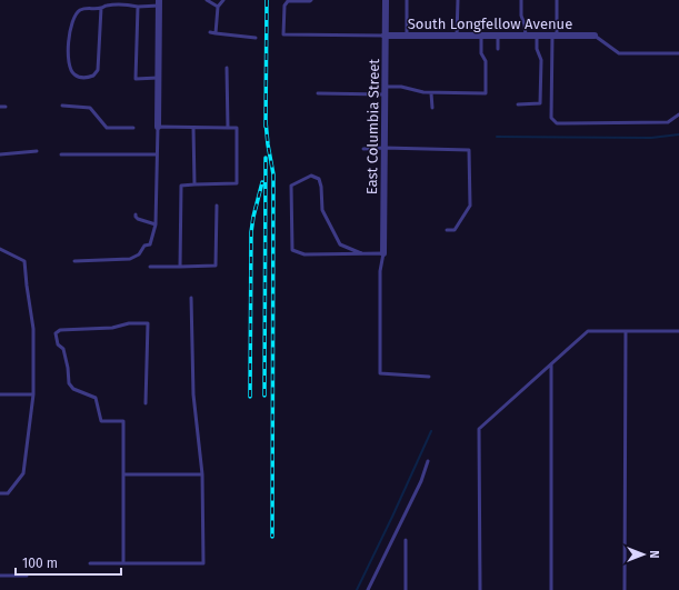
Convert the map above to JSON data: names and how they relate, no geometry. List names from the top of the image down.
{
  "streets": {
    "street": ["South Longfellow Avenue", "East Columbia Street"]
  },
  "crossings": [
    ["South Longfellow Avenue", "East Columbia Street"]
  ],
  "scale_bar": "100 m",
  "north": "right"
}
